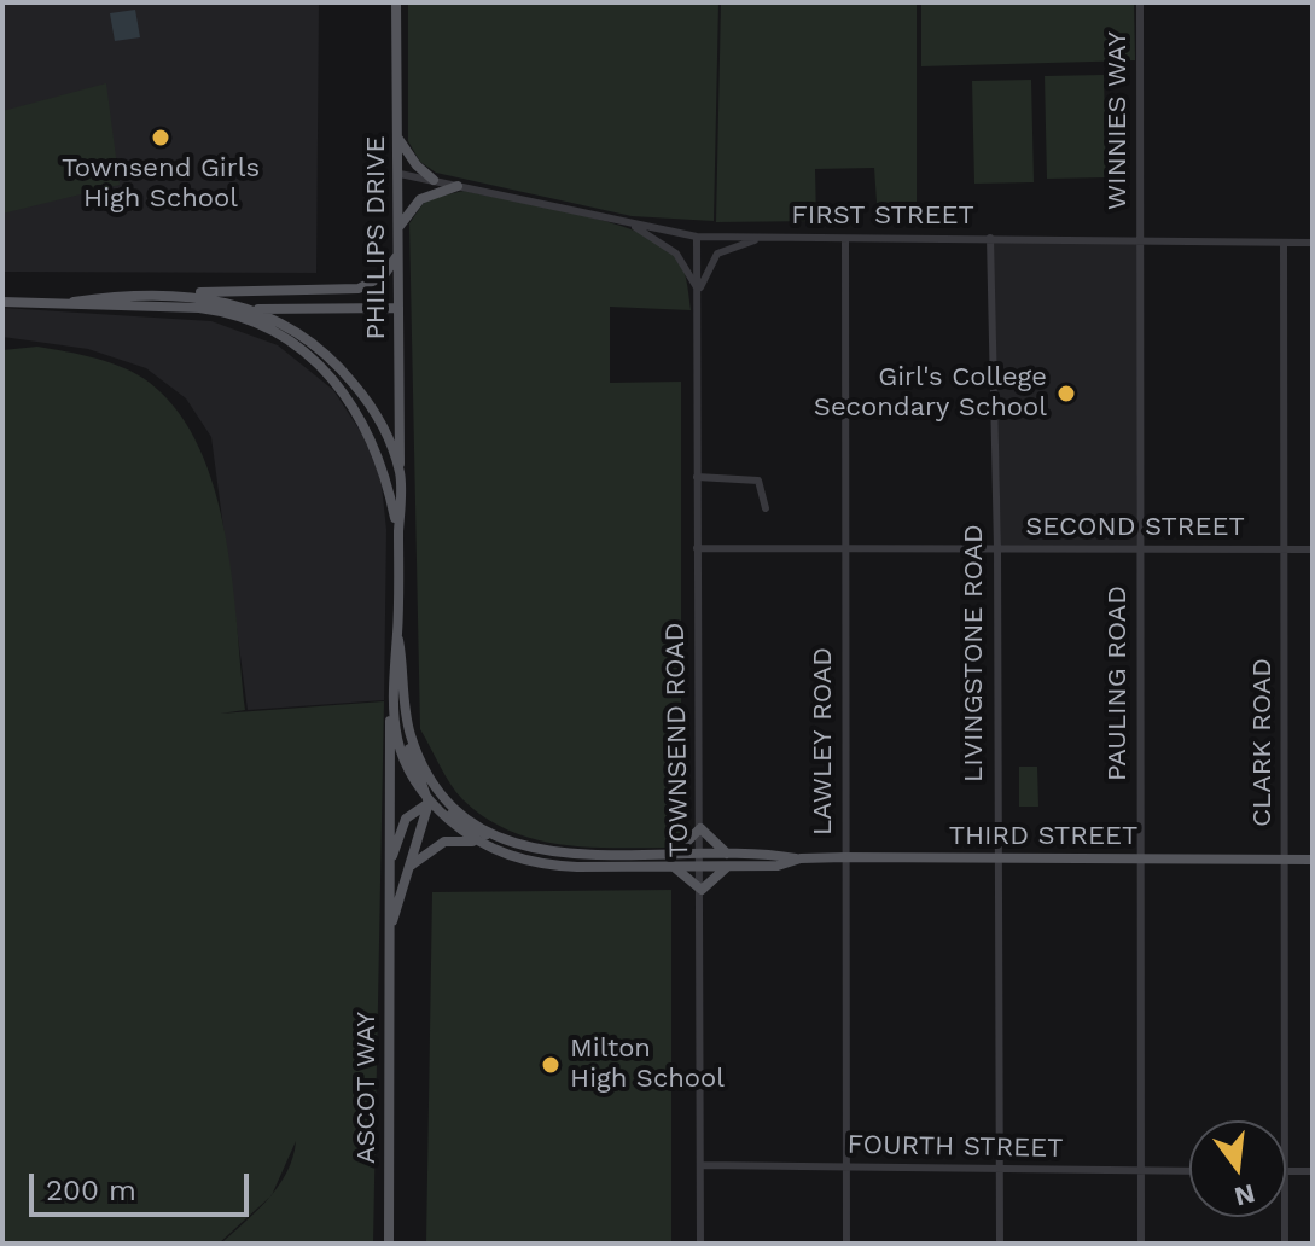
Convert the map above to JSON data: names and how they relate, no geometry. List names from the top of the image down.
{
  "streets": {
    "main road": ["PHILLIPS DRIVE", "THIRD STREET", "ASCOT WAY"],
    "street": [
      "WINNIES WAY",
      "FIRST STREET",
      "SECOND STREET",
      "LIVINGSTONE ROAD",
      "PAULING ROAD",
      "TOWNSEND ROAD",
      "LAWLEY ROAD",
      "CLARK ROAD",
      "FOURTH STREET"
    ]
  },
  "crossings": [
    ["WINNIES WAY", "FIRST STREET"],
    ["WINNIES WAY", "PAULING ROAD"],
    ["FIRST STREET", "PHILLIPS DRIVE"],
    ["FIRST STREET", "LIVINGSTONE ROAD"],
    ["FIRST STREET", "PAULING ROAD"],
    ["FIRST STREET", "TOWNSEND ROAD"],
    ["FIRST STREET", "LAWLEY ROAD"],
    ["FIRST STREET", "CLARK ROAD"],
    ["SECOND STREET", "LIVINGSTONE ROAD"],
    ["SECOND STREET", "PAULING ROAD"],
    ["SECOND STREET", "TOWNSEND ROAD"],
    ["SECOND STREET", "LAWLEY ROAD"],
    ["SECOND STREET", "CLARK ROAD"],
    ["LIVINGSTONE ROAD", "THIRD STREET"],
    ["LIVINGSTONE ROAD", "FOURTH STREET"],
    ["PAULING ROAD", "THIRD STREET"],
    ["PAULING ROAD", "FOURTH STREET"],
    ["TOWNSEND ROAD", "THIRD STREET"],
    ["TOWNSEND ROAD", "FOURTH STREET"],
    ["LAWLEY ROAD", "THIRD STREET"],
    ["LAWLEY ROAD", "FOURTH STREET"],
    ["CLARK ROAD", "THIRD STREET"]
  ],
  "places": ["Townsend Girls High School", "Girl's College Secondary School", "Milton High School"],
  "scale_bar": "200 m",
  "north": "bottom"
}
